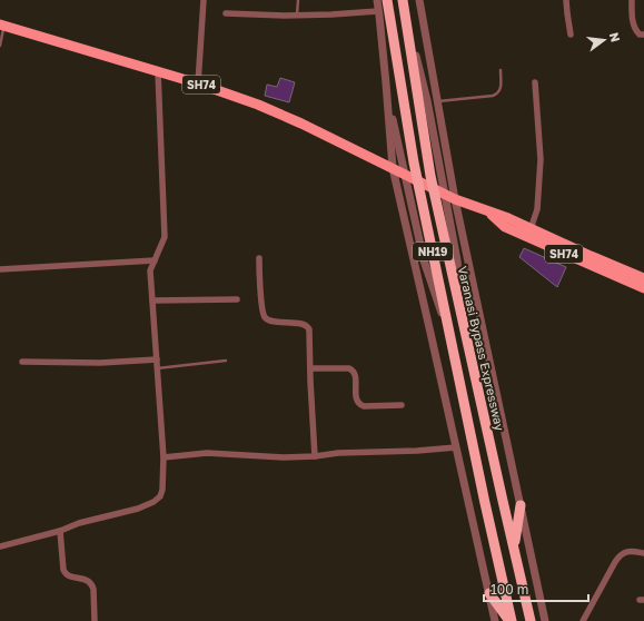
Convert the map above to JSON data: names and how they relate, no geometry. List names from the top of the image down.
{
  "streets": {
    "highway": ["NH19", "Varanasi Bypass Expressway"],
    "main road": ["SH74"]
  },
  "scale_bar": "100 m",
  "north": "right"
}
